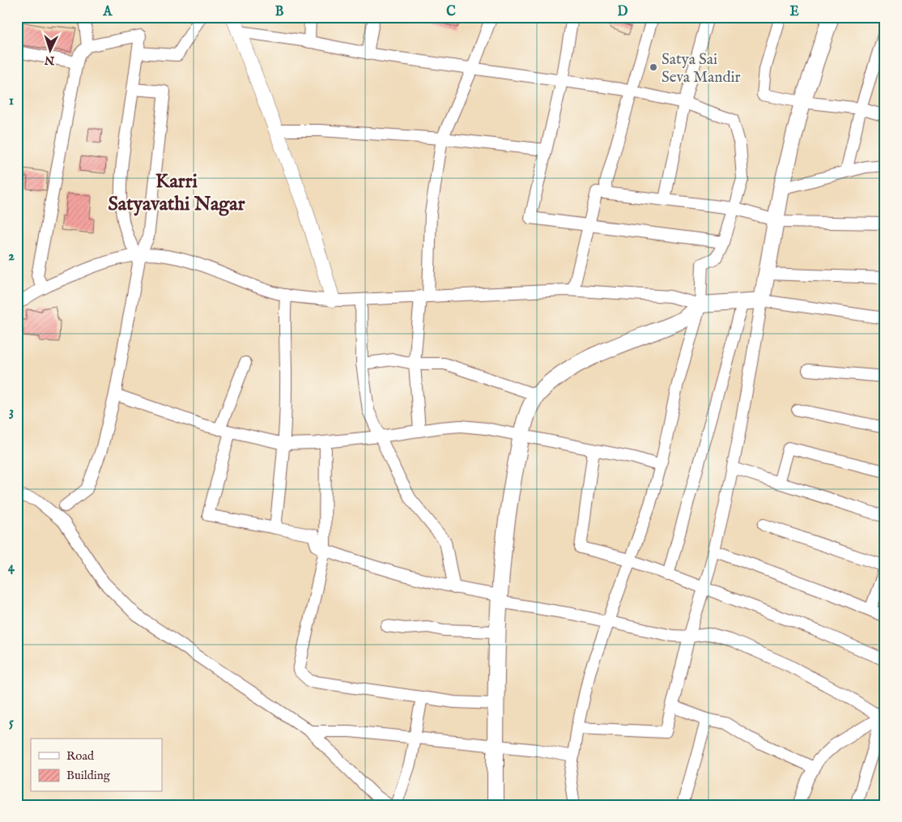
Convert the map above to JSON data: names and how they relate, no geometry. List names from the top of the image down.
{
  "districts": ["Karri Satyavathi Nagar"],
  "places": ["Satya Sai Seva Mandir"],
  "legend": ["Road", "Building"],
  "north": "bottom",
  "grid": {
    "columns": [
      "A",
      "B",
      "C",
      "D",
      "E"
    ],
    "rows": [
      "1",
      "2",
      "3",
      "4",
      "5"
    ]
  }
}
